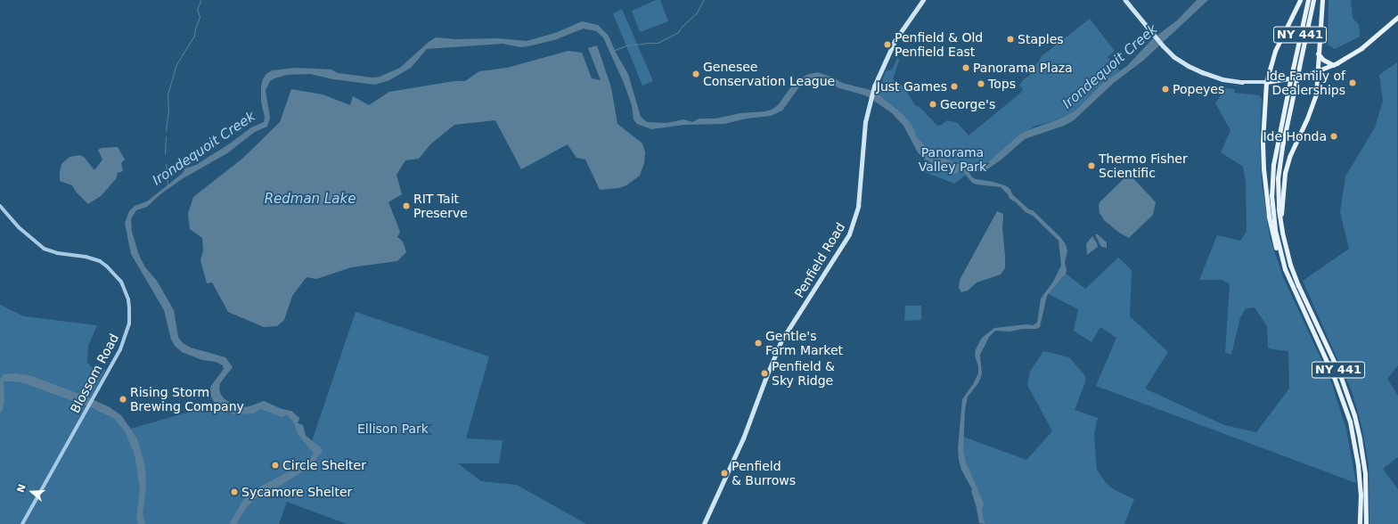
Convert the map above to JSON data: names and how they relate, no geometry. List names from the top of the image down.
{
  "streets": {
    "main road": ["NY 441", "Penfield Road"],
    "street": ["Blossom Road"]
  },
  "water": ["Irondequoit Creek", "Redman Lake"],
  "parks": ["Panorama Valley Park", "Ellison Park"],
  "places": [
    "Staples",
    "Penfield & Old Penfield East",
    "Panorama Plaza",
    "Genesee Conservation League",
    "Ide Family of Dealerships",
    "Tops",
    "Just Games",
    "Popeyes",
    "George's",
    "Ide Honda",
    "Thermo Fisher Scientific",
    "RIT Tait Preserve",
    "Gentle's Farm Market",
    "Penfield & Sky Ridge",
    "Rising Storm Brewing Company",
    "Circle Shelter",
    "Penfield & Burrows",
    "Sycamore Shelter"
  ],
  "north": "left"
}
